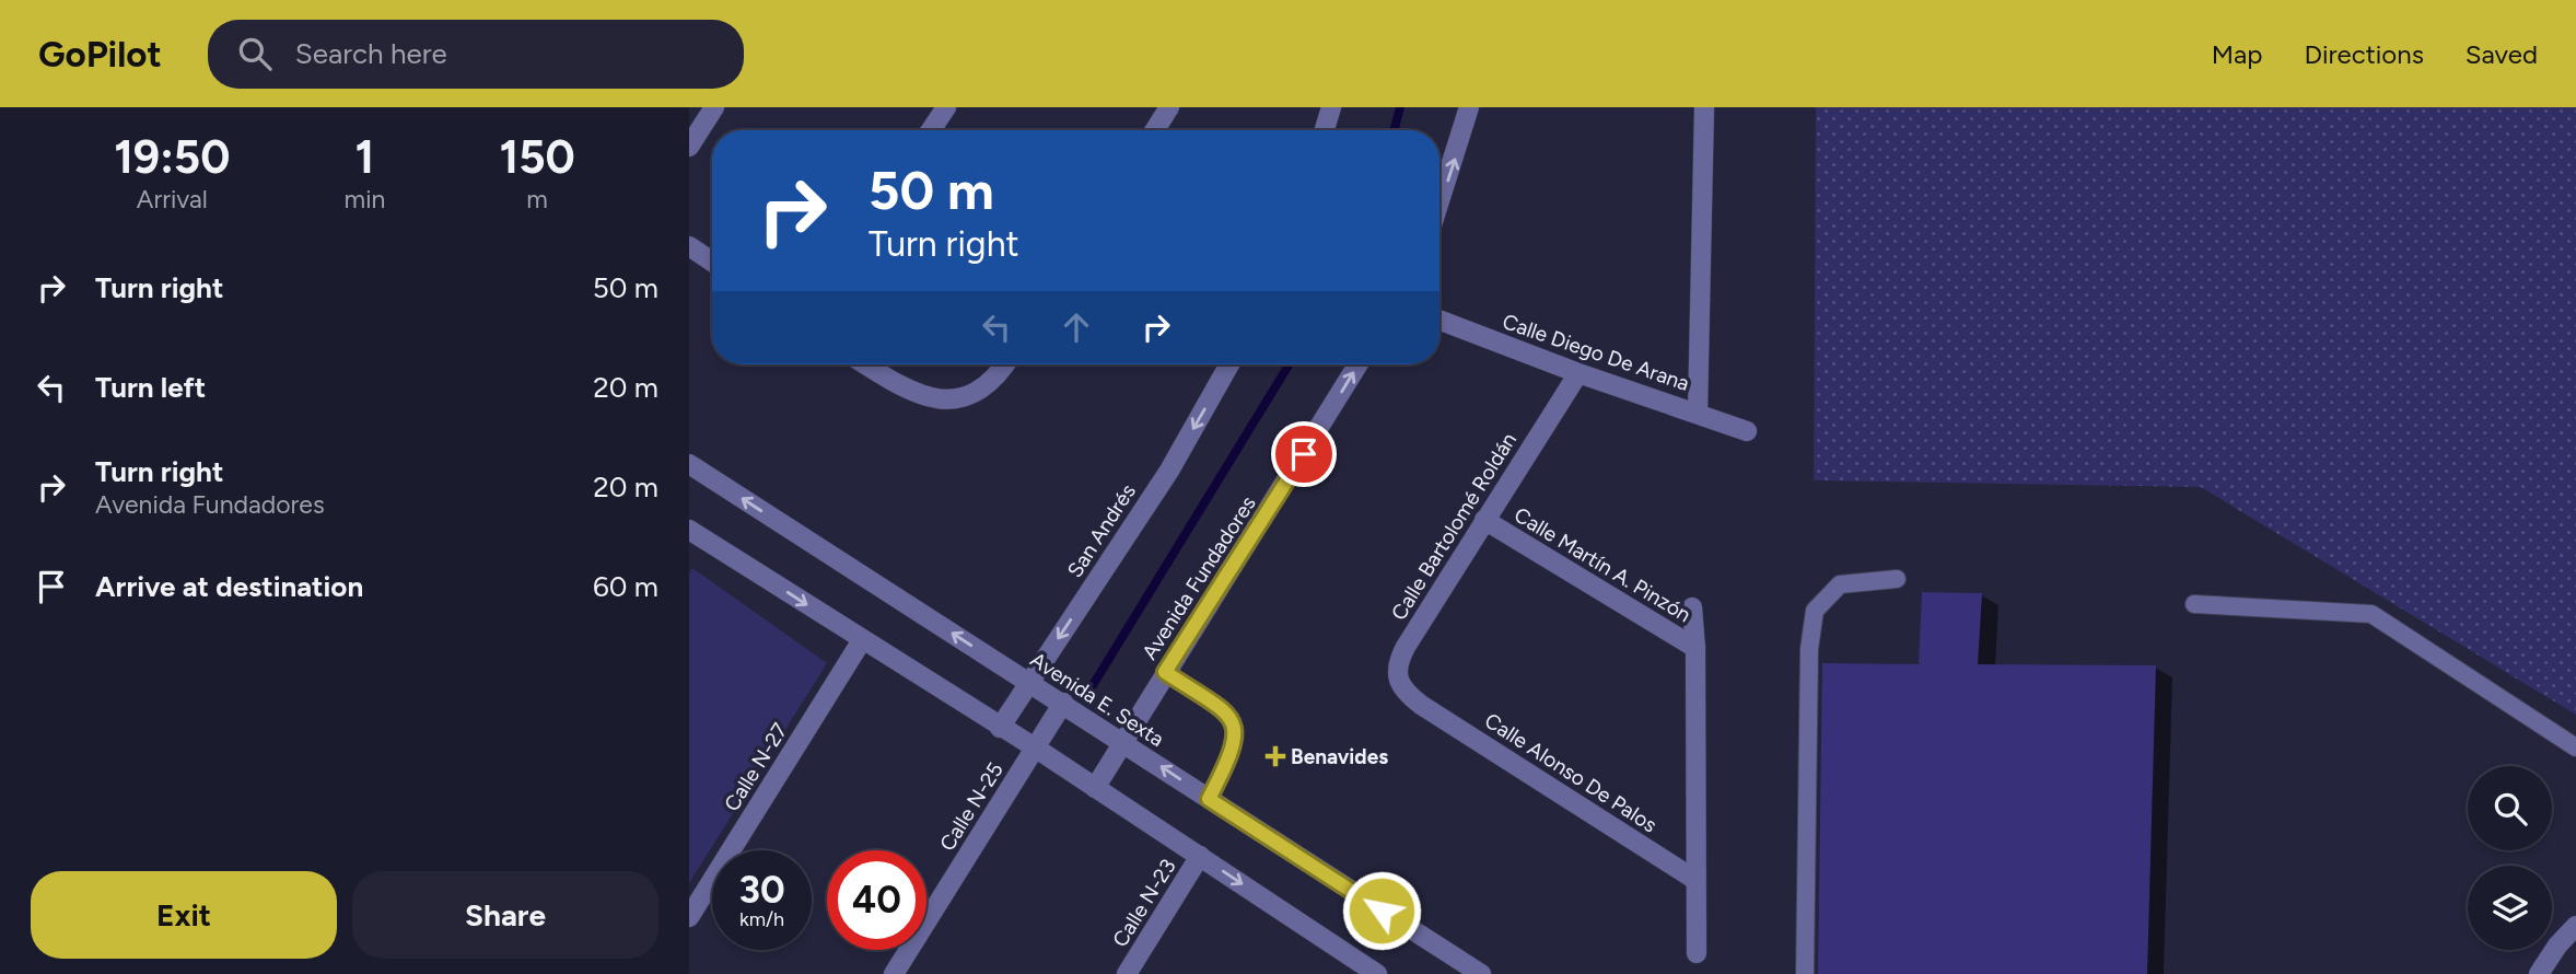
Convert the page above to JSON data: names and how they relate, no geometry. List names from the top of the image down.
{
  "streets": {
    "street": [
      "Calle Diego De Arana",
      "Calle Bartolomé Roldán",
      "San Andrés",
      "Calle Martín A. Pinzón",
      "Avenida Fundadores",
      "Avenida E. Sexta",
      "Calle N-27",
      "Calle Alonso De Palos",
      "Calle N-25",
      "Calle N-23"
    ]
  },
  "crossings": [
    ["Calle Diego De Arana", "Calle Bartolomé Roldán"],
    ["Calle Bartolomé Roldán", "Calle Martín A. Pinzón"],
    ["Calle Bartolomé Roldán", "Calle Alonso De Palos"],
    ["San Andrés", "Avenida E. Sexta"],
    ["Avenida Fundadores", "Avenida E. Sexta"],
    ["Avenida E. Sexta", "Calle N-25"]
  ],
  "one_way": ["San Andrés", "Avenida Fundadores"],
  "places": {
    "health": ["Benavides"]
  },
  "page": {
    "header": "GoPilot",
    "search": "Search here",
    "nav": ["Map", "Directions", "Saved"],
    "eta": [
      "19:50",
      "Arrival",
      "1",
      "min",
      "150",
      "m"
    ],
    "turn": ["50 m", "Turn right"],
    "list": [
      {
        "name": "Turn right",
        "value": "50 m"
      },
      {
        "name": "Turn left",
        "value": "20 m"
      },
      {
        "name": "Turn right",
        "note": "Avenida Fundadores",
        "value": "20 m"
      },
      {
        "name": "Arrive at destination",
        "value": "60 m"
      }
    ],
    "speed": "30 km/h",
    "limit": "40",
    "buttons": ["Exit", "Share"]
  }
}
